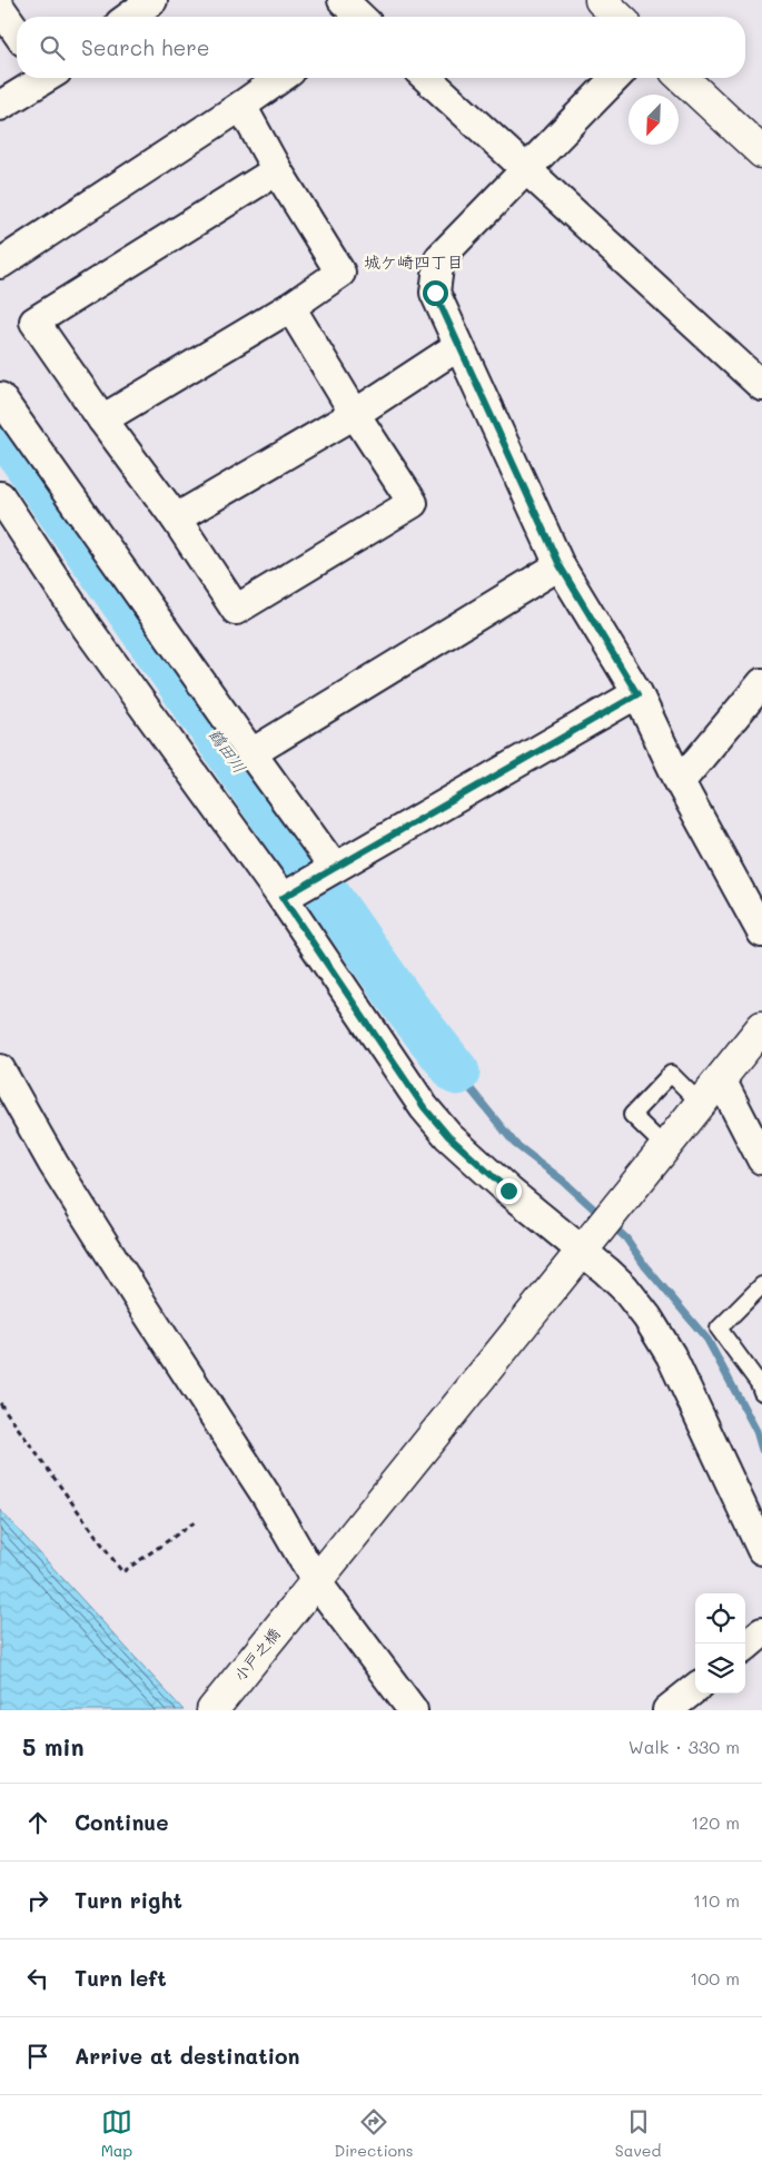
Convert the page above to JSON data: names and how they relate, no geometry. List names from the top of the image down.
{
  "streets": {
    "street": ["小戸之橋"]
  },
  "districts": ["城ケ崎四丁目"],
  "water": ["鶴田川"],
  "north": "bottom left",
  "page": {
    "search": "Search here",
    "heading": ["5 min", "Walk · 330 m"],
    "list": [
      ["Continue", "120 m"],
      ["Turn right", "110 m"],
      ["Turn left", "100 m"],
      "Arrive at destination"
    ],
    "nav": ["Map", "Directions", "Saved"]
  }
}
